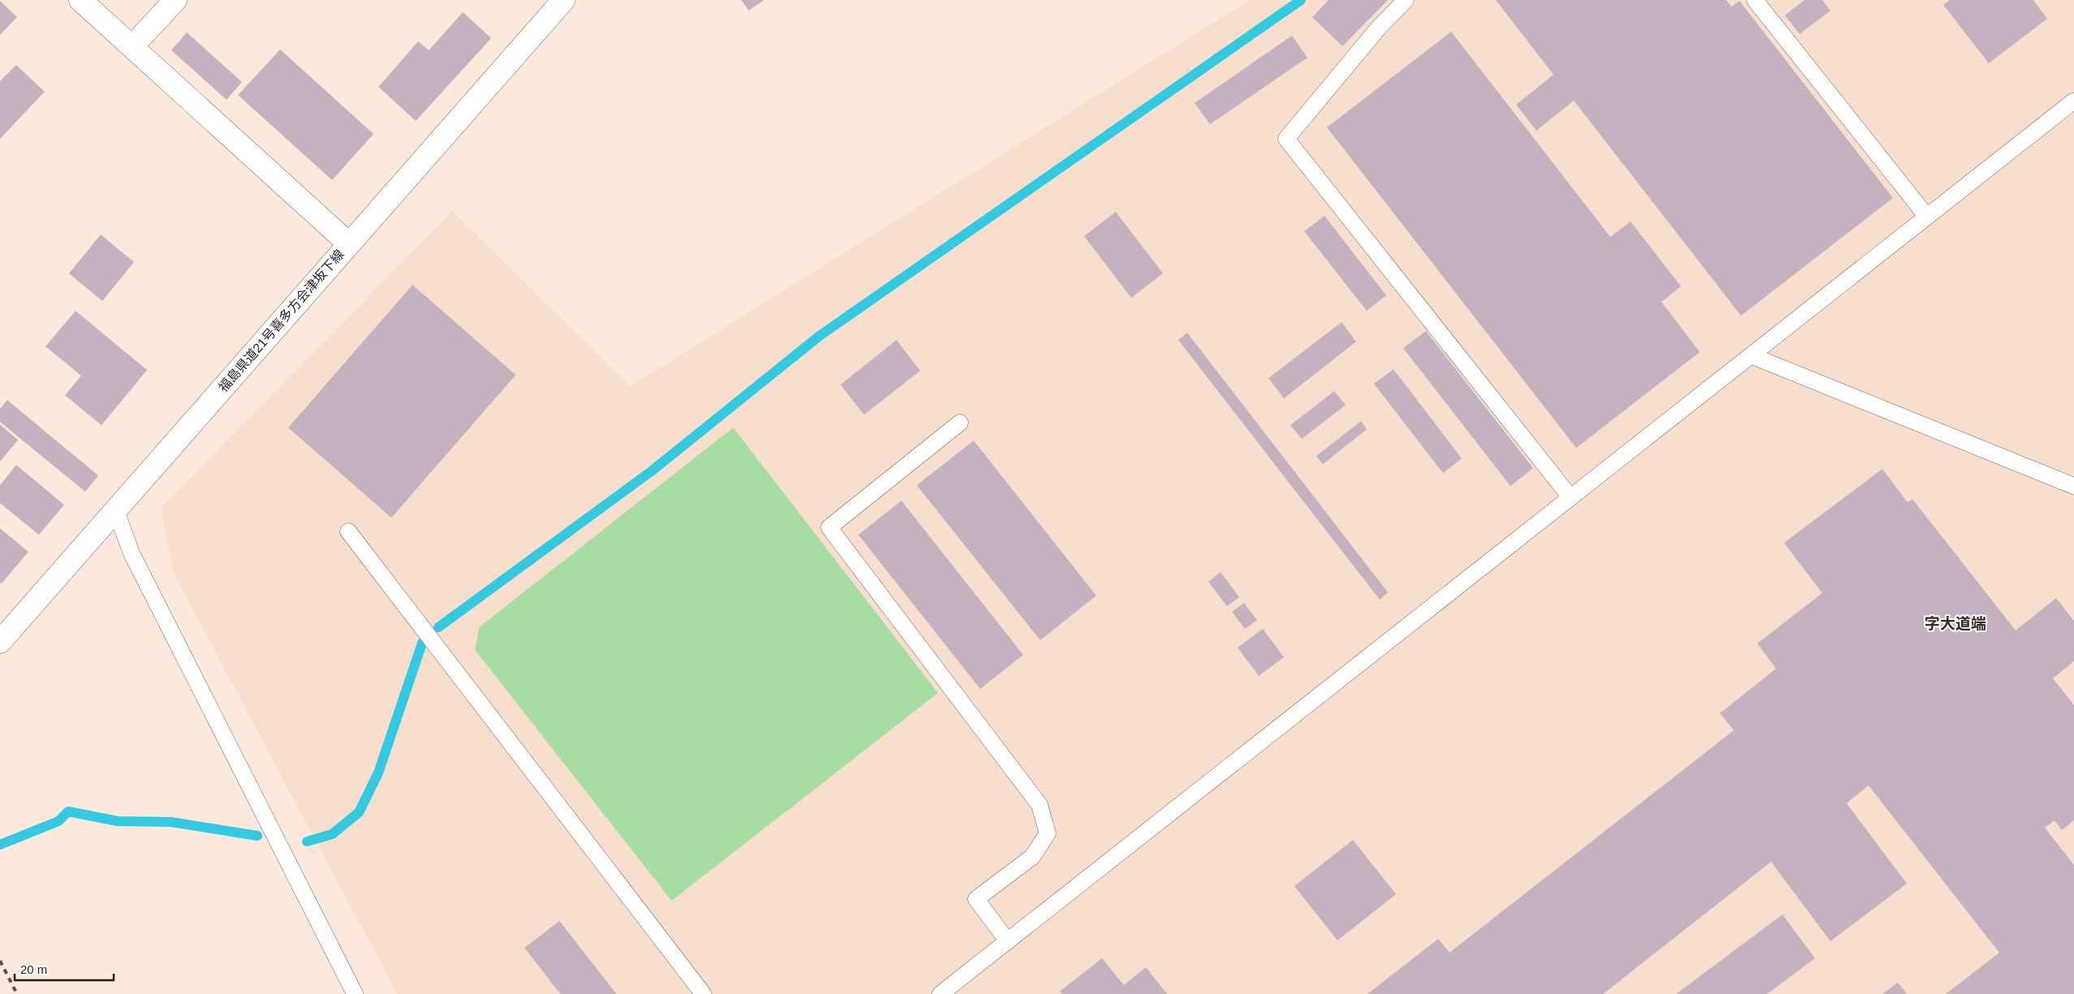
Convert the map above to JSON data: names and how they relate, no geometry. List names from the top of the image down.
{
  "streets": {
    "main road": ["福島県道21号喜多方会津坂下線"]
  },
  "districts": ["字大道端"],
  "scale_bar": "20 m"
}
